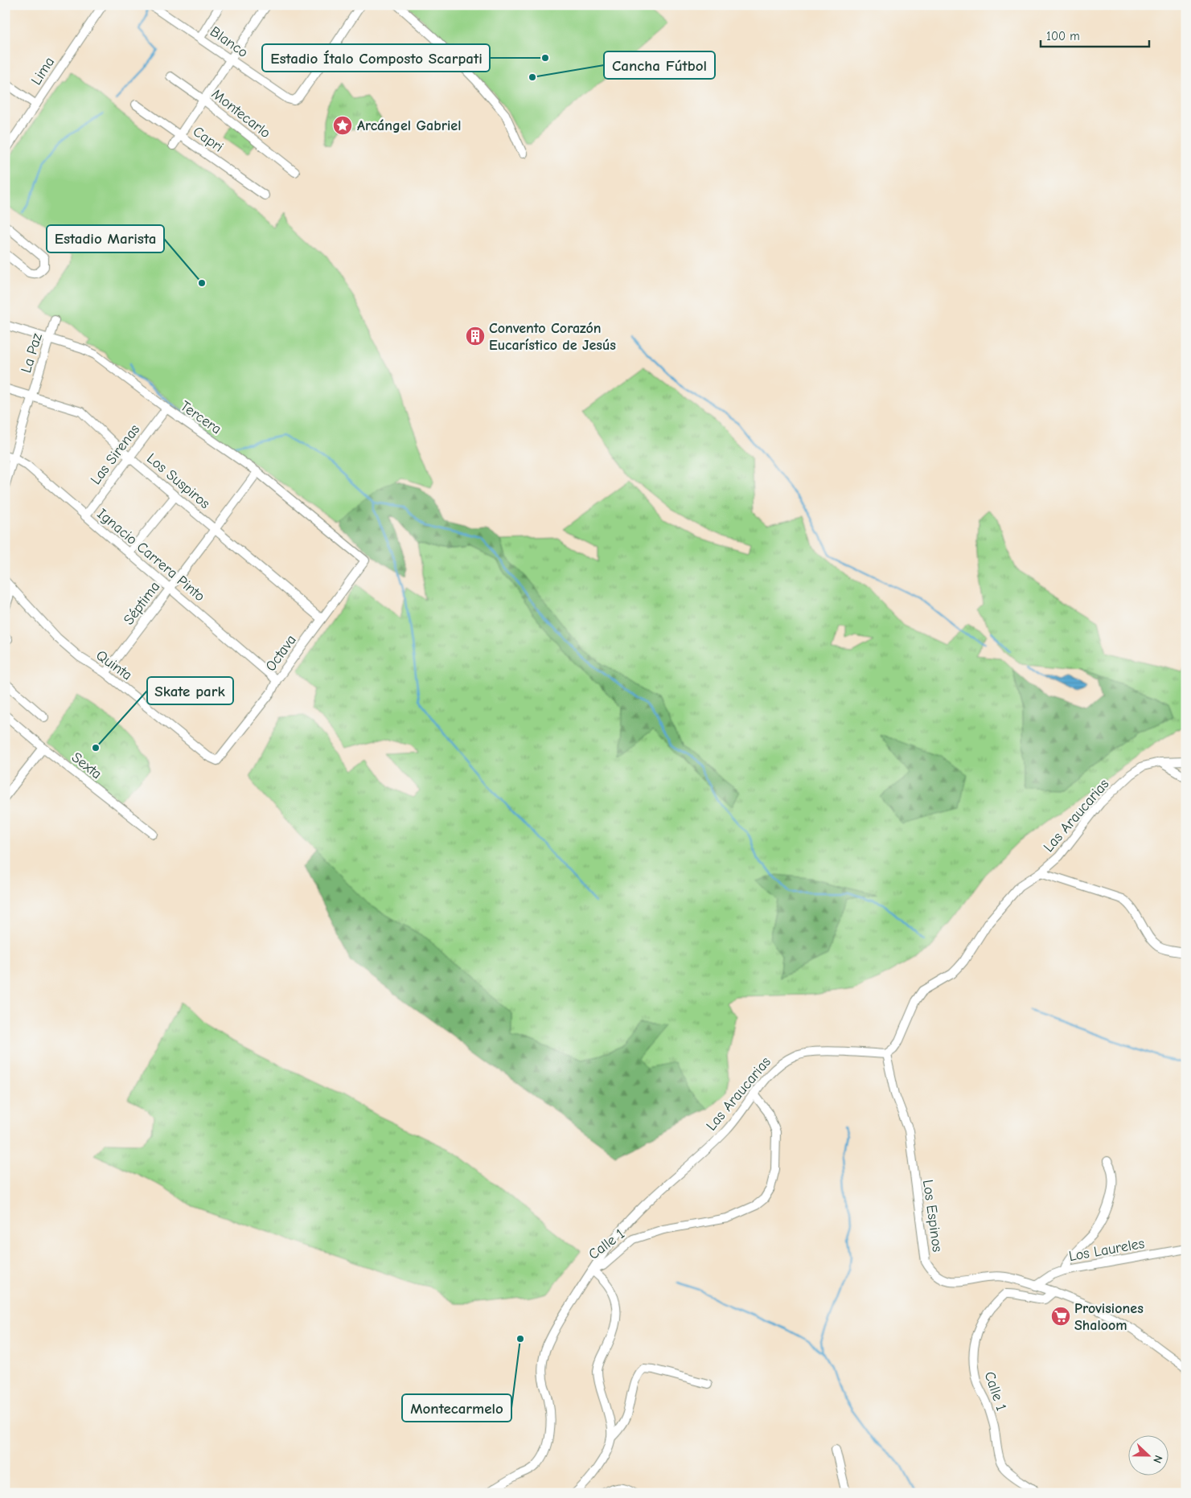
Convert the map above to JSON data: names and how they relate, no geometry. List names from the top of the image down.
{
  "streets": {
    "street": [
      "Blanco",
      "Lima",
      "Montecarlo",
      "Capri",
      "La Paz",
      "Tercera",
      "Las Sirenas",
      "Los Suspiros",
      "Ignacio Carrera Pinto",
      "Séptima",
      "Octava",
      "Quinta",
      "Sexta",
      "Las Araucarias",
      "Los Espinos",
      "Calle 1",
      "Los Laureles"
    ]
  },
  "crossings": [
    ["La Paz", "Tercera"],
    ["La Paz", "Los Suspiros"],
    ["La Paz", "Ignacio Carrera Pinto"],
    ["Tercera", "Las Sirenas"],
    ["Tercera", "Séptima"],
    ["Tercera", "Octava"],
    ["Las Sirenas", "Los Suspiros"],
    ["Las Sirenas", "Ignacio Carrera Pinto"],
    ["Los Suspiros", "Séptima"],
    ["Los Suspiros", "Octava"],
    ["Ignacio Carrera Pinto", "Séptima"],
    ["Ignacio Carrera Pinto", "Octava"],
    ["Séptima", "Quinta"],
    ["Octava", "Quinta"],
    ["Las Araucarias", "Los Espinos"],
    ["Las Araucarias", "Calle 1"],
    ["Los Espinos", "Calle 1"],
    ["Los Espinos", "Los Laureles"]
  ],
  "places": {
    "other": [
      "Estadio Ítalo Composto Scarpati",
      "Cancha Fútbol",
      "Estadio Marista",
      "Skate park",
      "Montecarmelo"
    ],
    "place": ["Arcángel Gabriel"],
    "building": ["Convento Corazón Eucarístico de Jesús"],
    "supermarket": ["Provisiones Shaloom"]
  },
  "scale_bar": "100 m",
  "north": "right"
}
